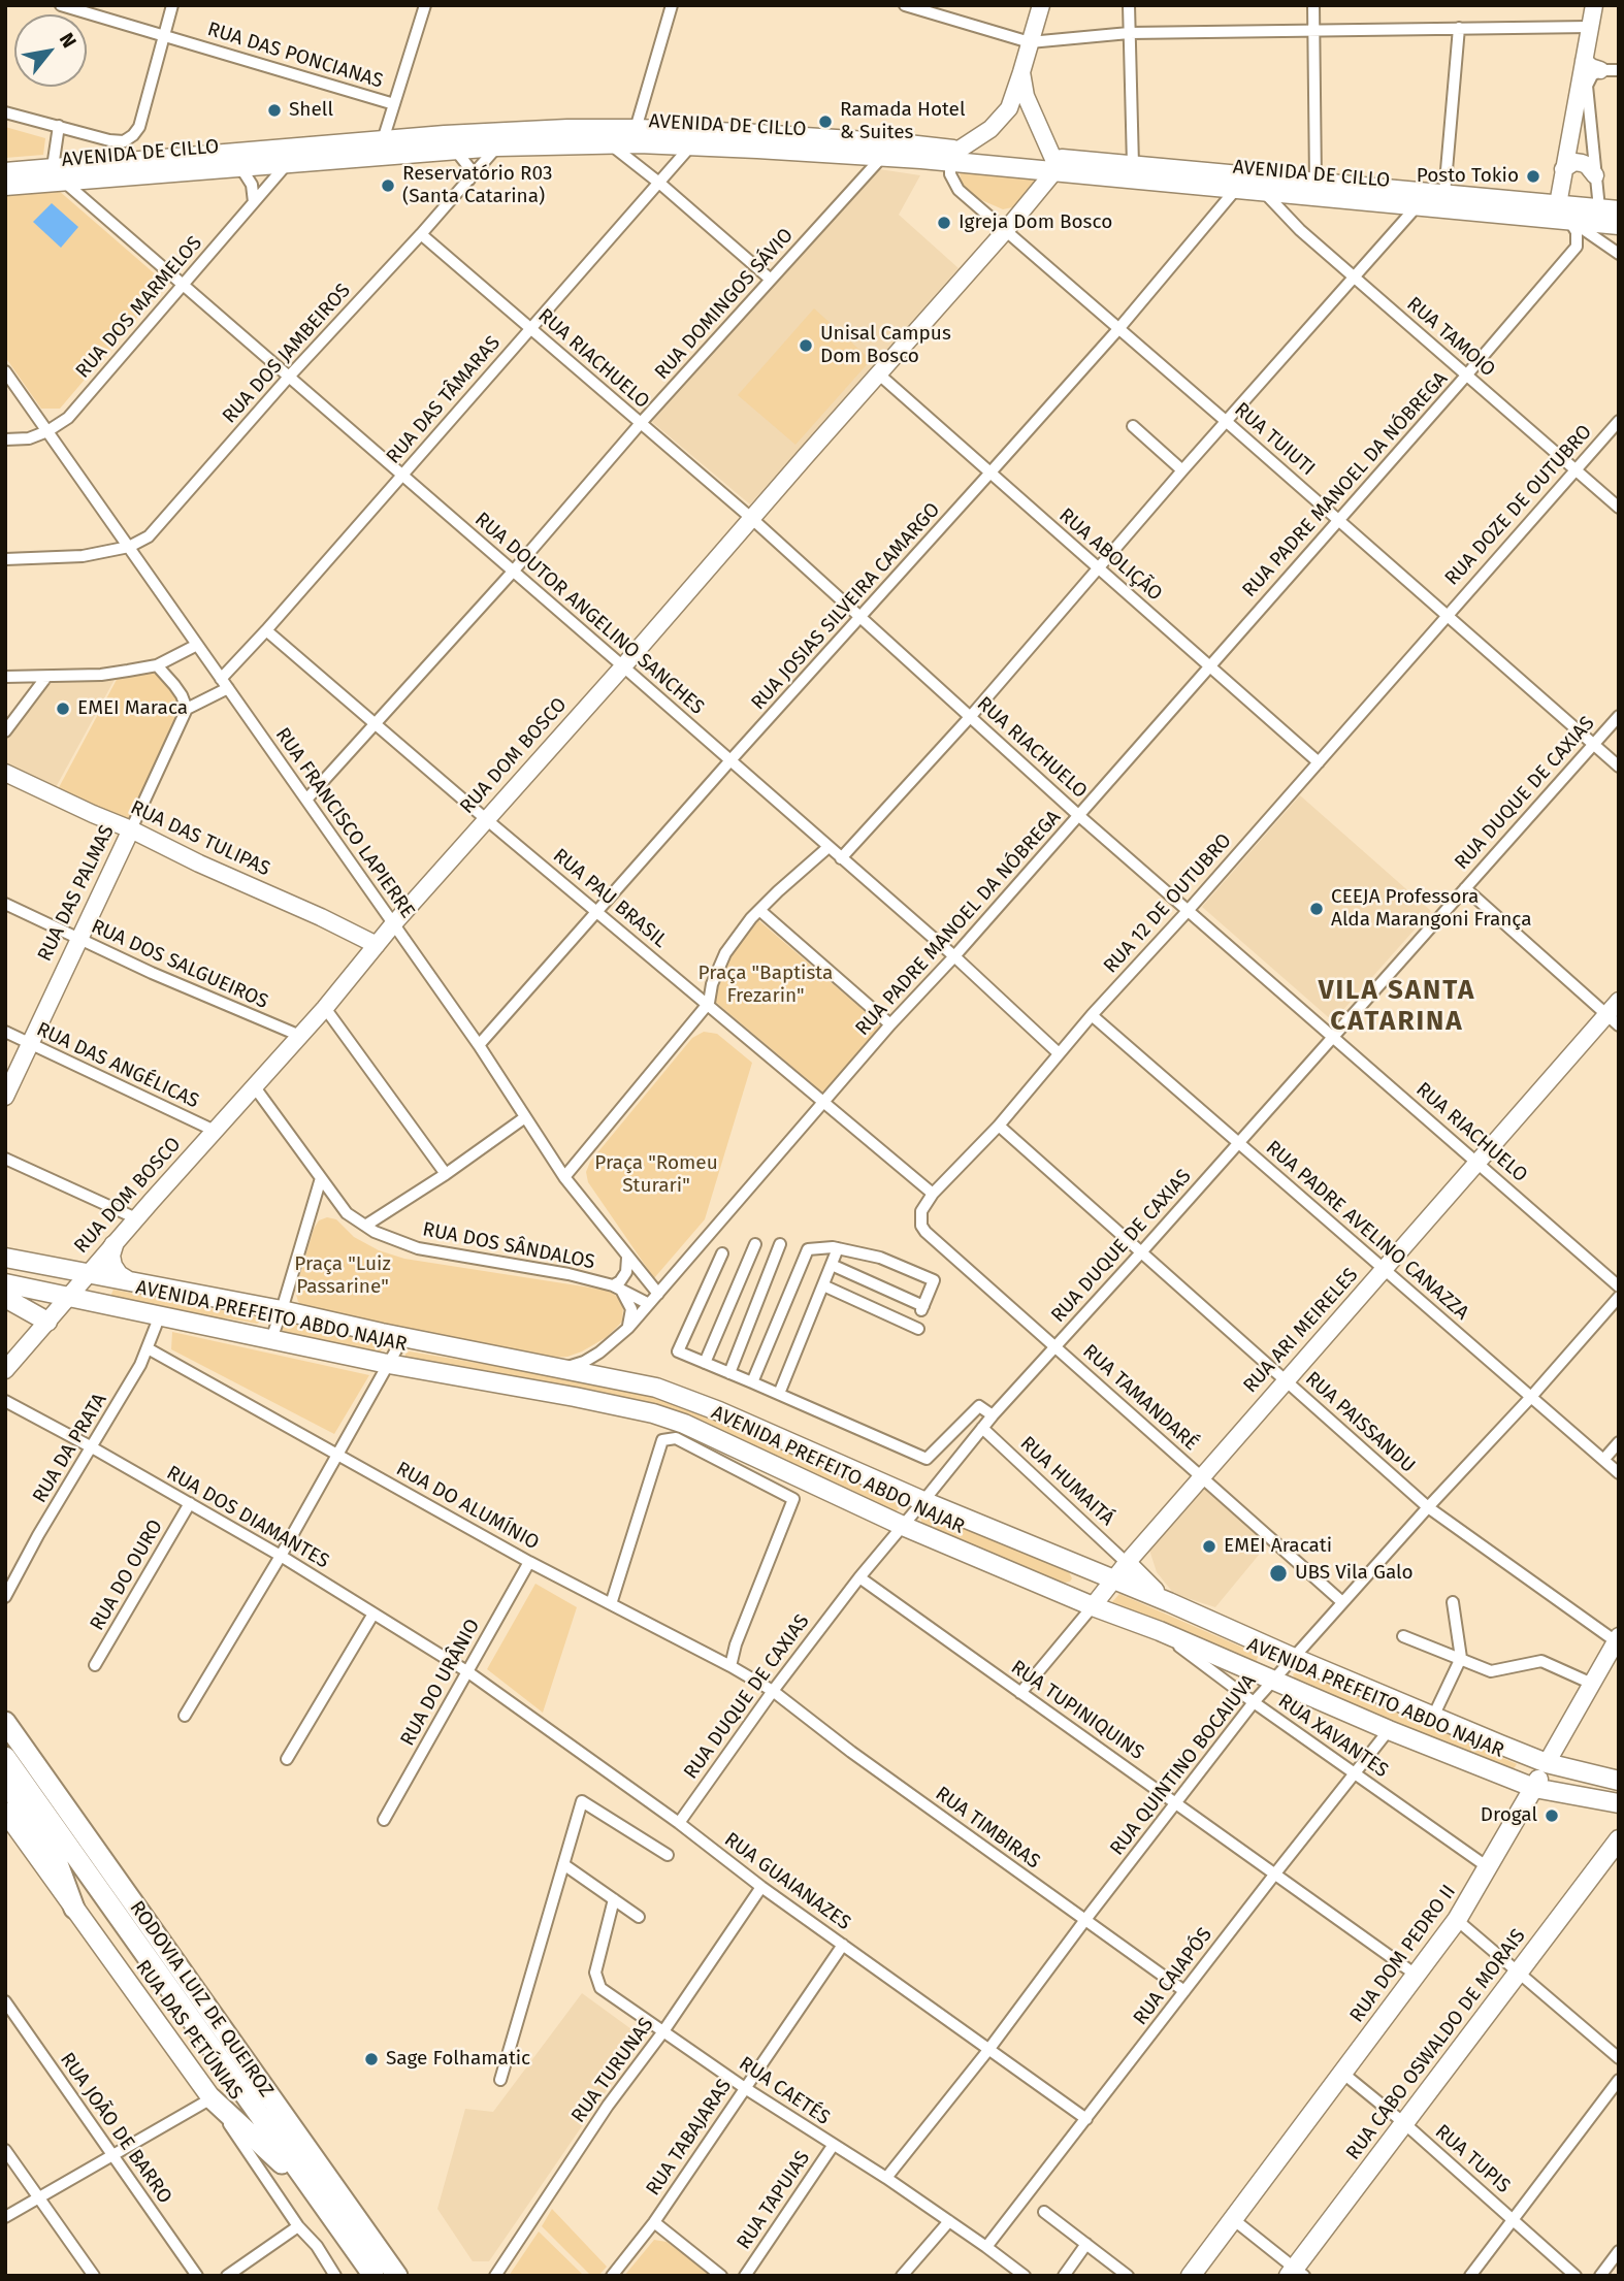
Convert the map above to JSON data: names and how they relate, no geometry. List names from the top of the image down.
{
  "streets": {
    "highway": ["RODOVIA LUIZ DE QUEIROZ"],
    "main road": [
      "AVENIDA DE CILLO",
      "RUA DOM BOSCO",
      "RUA DAS TULIPAS",
      "RUA DAS PALMAS",
      "AVENIDA PREFEITO ABDO NAJAR",
      "RUA ARI MEIRELES",
      "RUA DOM PEDRO II",
      "RUA DAS PETÚNIAS",
      "RUA CABO OSWALDO DE MORAIS"
    ],
    "street": [
      "RUA DAS PONCIANAS",
      "RUA DOMINGOS SÁVIO",
      "RUA DOS MARMELOS",
      "RUA TAMOIO",
      "RUA DOS JAMBEIROS",
      "RUA RIACHUELO",
      "RUA DAS TÂMARAS",
      "RUA TUIUTI",
      "RUA PADRE MANOEL DA NÓBREGA",
      "RUA DOZE DE OUTUBRO",
      "RUA ABOLIÇÃO",
      "RUA JOSIAS SILVEIRA CAMARGO",
      "RUA DOUTOR ANGELINO SANCHES",
      "RUA DUQUE DE CAXIAS",
      "RUA FRANCISCO LAPIERRE",
      "RUA PAU BRASIL",
      "RUA 12 DE OUTUBRO",
      "RUA DOS SALGUEIROS",
      "RUA DAS ANGÉLICAS",
      "RUA PADRE AVELINO CANAZZA",
      "RUA DOS SÂNDALOS",
      "RUA TAMANDARÉ",
      "RUA PAISSANDU",
      "RUA DA PRATA",
      "RUA HUMAITÁ",
      "RUA DO ALUMÍNIO",
      "RUA DOS DIAMANTES",
      "RUA DO OURO",
      "RUA DO URÂNIO",
      "RUA TUPINIQUINS",
      "RUA XAVANTES",
      "RUA QUINTINO BOCAIUVA",
      "RUA TIMBIRAS",
      "RUA GUAIANAZES",
      "RUA CAIAPÓS",
      "RUA TURUNAS",
      "RUA CAETÉS",
      "RUA JOÃO DE BARRO",
      "RUA TABAJARAS",
      "RUA TUPIS",
      "RUA TAPUIAS"
    ]
  },
  "crossings": [
    ["AVENIDA DE CILLO", "RUA DOMINGOS SÁVIO"],
    ["AVENIDA DE CILLO", "RUA DOS MARMELOS"],
    ["AVENIDA DE CILLO", "RUA TAMOIO"],
    ["AVENIDA DE CILLO", "RUA DOS JAMBEIROS"],
    ["AVENIDA DE CILLO", "RUA DAS TÂMARAS"],
    ["AVENIDA DE CILLO", "RUA TUIUTI"],
    ["AVENIDA DE CILLO", "RUA PADRE MANOEL DA NÓBREGA"],
    ["AVENIDA DE CILLO", "RUA JOSIAS SILVEIRA CAMARGO"],
    ["AVENIDA DE CILLO", "RUA DOUTOR ANGELINO SANCHES"],
    ["AVENIDA DE CILLO", "RUA DOM BOSCO"],
    ["RUA DOMINGOS SÁVIO", "RUA RIACHUELO"],
    ["RUA DOMINGOS SÁVIO", "RUA DOUTOR ANGELINO SANCHES"],
    ["RUA DOMINGOS SÁVIO", "RUA FRANCISCO LAPIERRE"],
    ["RUA DOMINGOS SÁVIO", "RUA PAU BRASIL"],
    ["RUA DOS MARMELOS", "RUA DOUTOR ANGELINO SANCHES"],
    ["RUA DOS MARMELOS", "RUA FRANCISCO LAPIERRE"],
    ["RUA TAMOIO", "RUA PADRE MANOEL DA NÓBREGA"],
    ["RUA TAMOIO", "RUA DOZE DE OUTUBRO"],
    ["RUA TAMOIO", "RUA JOSIAS SILVEIRA CAMARGO"],
    ["RUA DOS JAMBEIROS", "RUA RIACHUELO"],
    ["RUA DOS JAMBEIROS", "RUA DOUTOR ANGELINO SANCHES"],
    ["RUA DOS JAMBEIROS", "RUA FRANCISCO LAPIERRE"],
    ["RUA RIACHUELO", "RUA DAS TÂMARAS"],
    ["RUA RIACHUELO", "RUA PADRE MANOEL DA NÓBREGA"],
    ["RUA RIACHUELO", "RUA JOSIAS SILVEIRA CAMARGO"],
    ["RUA RIACHUELO", "RUA DOM BOSCO"],
    ["RUA RIACHUELO", "RUA DUQUE DE CAXIAS"],
    ["RUA RIACHUELO", "RUA 12 DE OUTUBRO"],
    ["RUA RIACHUELO", "RUA ARI MEIRELES"],
    ["RUA DAS TÂMARAS", "RUA DOUTOR ANGELINO SANCHES"],
    ["RUA DAS TÂMARAS", "RUA FRANCISCO LAPIERRE"],
    ["RUA DAS TÂMARAS", "RUA PAU BRASIL"],
    ["RUA TUIUTI", "RUA PADRE MANOEL DA NÓBREGA"],
    ["RUA TUIUTI", "RUA DOZE DE OUTUBRO"],
    ["RUA TUIUTI", "RUA JOSIAS SILVEIRA CAMARGO"],
    ["RUA TUIUTI", "RUA DOM BOSCO"],
    ["RUA TUIUTI", "RUA DUQUE DE CAXIAS"],
    ["RUA TUIUTI", "RUA 12 DE OUTUBRO"],
    ["RUA PADRE MANOEL DA NÓBREGA", "RUA ABOLIÇÃO"],
    ["RUA PADRE MANOEL DA NÓBREGA", "RUA DOUTOR ANGELINO SANCHES"],
    ["RUA PADRE MANOEL DA NÓBREGA", "RUA FRANCISCO LAPIERRE"],
    ["RUA PADRE MANOEL DA NÓBREGA", "RUA PAU BRASIL"],
    ["RUA PADRE MANOEL DA NÓBREGA", "RUA DOS SÂNDALOS"],
    ["RUA PADRE MANOEL DA NÓBREGA", "AVENIDA PREFEITO ABDO NAJAR"],
    ["RUA DOZE DE OUTUBRO", "RUA 12 DE OUTUBRO"],
    ["RUA ABOLIÇÃO", "RUA JOSIAS SILVEIRA CAMARGO"],
    ["RUA ABOLIÇÃO", "RUA DOM BOSCO"],
    ["RUA ABOLIÇÃO", "RUA 12 DE OUTUBRO"],
    ["RUA JOSIAS SILVEIRA CAMARGO", "RUA DOUTOR ANGELINO SANCHES"],
    ["RUA JOSIAS SILVEIRA CAMARGO", "RUA FRANCISCO LAPIERRE"],
    ["RUA JOSIAS SILVEIRA CAMARGO", "RUA PAU BRASIL"],
    ["RUA DOUTOR ANGELINO SANCHES", "RUA DOM BOSCO"],
    ["RUA DOUTOR ANGELINO SANCHES", "RUA 12 DE OUTUBRO"],
    ["RUA DOM BOSCO", "RUA FRANCISCO LAPIERRE"],
    ["RUA DOM BOSCO", "RUA DAS TULIPAS"],
    ["RUA DOM BOSCO", "RUA PAU BRASIL"],
    ["RUA DOM BOSCO", "RUA DOS SALGUEIROS"],
    ["RUA DOM BOSCO", "RUA DAS ANGÉLICAS"],
    ["RUA DOM BOSCO", "RUA DOS SÂNDALOS"],
    ["RUA DOM BOSCO", "AVENIDA PREFEITO ABDO NAJAR"],
    ["RUA DUQUE DE CAXIAS", "RUA PADRE AVELINO CANAZZA"],
    ["RUA DUQUE DE CAXIAS", "AVENIDA PREFEITO ABDO NAJAR"],
    ["RUA DUQUE DE CAXIAS", "RUA TAMANDARÉ"],
    ["RUA DUQUE DE CAXIAS", "RUA PAISSANDU"],
    ["RUA DUQUE DE CAXIAS", "RUA HUMAITÁ"],
    ["RUA DUQUE DE CAXIAS", "RUA DO ALUMÍNIO"],
    ["RUA DUQUE DE CAXIAS", "RUA TUPINIQUINS"],
    ["RUA DUQUE DE CAXIAS", "RUA TIMBIRAS"],
    ["RUA DUQUE DE CAXIAS", "RUA GUAIANAZES"],
    ["RUA DAS TULIPAS", "RUA DAS PALMAS"],
    ["RUA DAS PALMAS", "RUA DOS SALGUEIROS"],
    ["RUA DAS PALMAS", "RUA DAS ANGÉLICAS"],
    ["RUA PAU BRASIL", "RUA 12 DE OUTUBRO"],
    ["RUA 12 DE OUTUBRO", "RUA PADRE AVELINO CANAZZA"],
    ["RUA 12 DE OUTUBRO", "RUA TAMANDARÉ"],
    ["RUA 12 DE OUTUBRO", "RUA PAISSANDU"],
    ["RUA PADRE AVELINO CANAZZA", "RUA ARI MEIRELES"],
    ["RUA PADRE AVELINO CANAZZA", "RUA QUINTINO BOCAIUVA"],
    ["AVENIDA PREFEITO ABDO NAJAR", "RUA ARI MEIRELES"],
    ["AVENIDA PREFEITO ABDO NAJAR", "RUA DA PRATA"],
    ["AVENIDA PREFEITO ABDO NAJAR", "RUA XAVANTES"],
    ["AVENIDA PREFEITO ABDO NAJAR", "RUA QUINTINO BOCAIUVA"],
    ["AVENIDA PREFEITO ABDO NAJAR", "RUA DOM PEDRO II"],
    ["AVENIDA PREFEITO ABDO NAJAR", "RUA CAIAPÓS"],
    ["RUA ARI MEIRELES", "RUA TAMANDARÉ"],
    ["RUA ARI MEIRELES", "RUA PAISSANDU"],
    ["RUA ARI MEIRELES", "RUA HUMAITÁ"],
    ["RUA ARI MEIRELES", "RUA TUPINIQUINS"],
    ["RUA TAMANDARÉ", "RUA QUINTINO BOCAIUVA"],
    ["RUA PAISSANDU", "RUA QUINTINO BOCAIUVA"],
    ["RUA PAISSANDU", "RUA DOM PEDRO II"],
    ["RUA DA PRATA", "RUA DO ALUMÍNIO"],
    ["RUA DA PRATA", "RUA DOS DIAMANTES"],
    ["RUA DO ALUMÍNIO", "RUA DO URÂNIO"],
    ["RUA DO ALUMÍNIO", "RUA TIMBIRAS"],
    ["RUA DOS DIAMANTES", "RUA DO OURO"],
    ["RUA DOS DIAMANTES", "RUA DO URÂNIO"],
    ["RUA DOS DIAMANTES", "RUA GUAIANAZES"],
    ["RUA DO URÂNIO", "RUA GUAIANAZES"],
    ["RUA TUPINIQUINS", "RUA QUINTINO BOCAIUVA"],
    ["RUA TUPINIQUINS", "RUA DOM PEDRO II"],
    ["RUA TUPINIQUINS", "RUA CAIAPÓS"],
    ["RUA XAVANTES", "RUA QUINTINO BOCAIUVA"],
    ["RUA XAVANTES", "RUA DOM PEDRO II"],
    ["RUA XAVANTES", "RUA CAIAPÓS"],
    ["RUA QUINTINO BOCAIUVA", "RUA TIMBIRAS"],
    ["RUA QUINTINO BOCAIUVA", "RUA GUAIANAZES"],
    ["RUA QUINTINO BOCAIUVA", "RUA CAETÉS"],
    ["RUA TIMBIRAS", "RUA CAIAPÓS"],
    ["RUA GUAIANAZES", "RUA CAIAPÓS"],
    ["RUA GUAIANAZES", "RUA TURUNAS"],
    ["RUA GUAIANAZES", "RUA TABAJARAS"],
    ["RUA DOM PEDRO II", "RUA TUPIS"],
    ["RUA CAIAPÓS", "RUA CAETÉS"],
    ["RUA CABO OSWALDO DE MORAIS", "RUA TUPIS"],
    ["RUA TURUNAS", "RUA CAETÉS"],
    ["RUA CAETÉS", "RUA TABAJARAS"],
    ["RUA CAETÉS", "RUA TAPUIAS"]
  ],
  "districts": ["VILA SANTA CATARINA"],
  "parks": ["Praça \"Baptista Frezarin\"", "Praça \"Romeu Sturari\"", "Praça \"Luiz Passarine\""],
  "places": [
    "Shell",
    "Ramada Hotel & Suites",
    "Posto Tokio",
    "Reservatório R03 (Santa Catarina)",
    "Igreja Dom Bosco",
    "Unisal Campus Dom Bosco",
    "EMEI Maraca",
    "CEEJA Professora Alda Marangoni França",
    "EMEI Aracati",
    "UBS Vila Galo",
    "Drogal",
    "Sage Folhamatic"
  ],
  "north": "top right"
}
